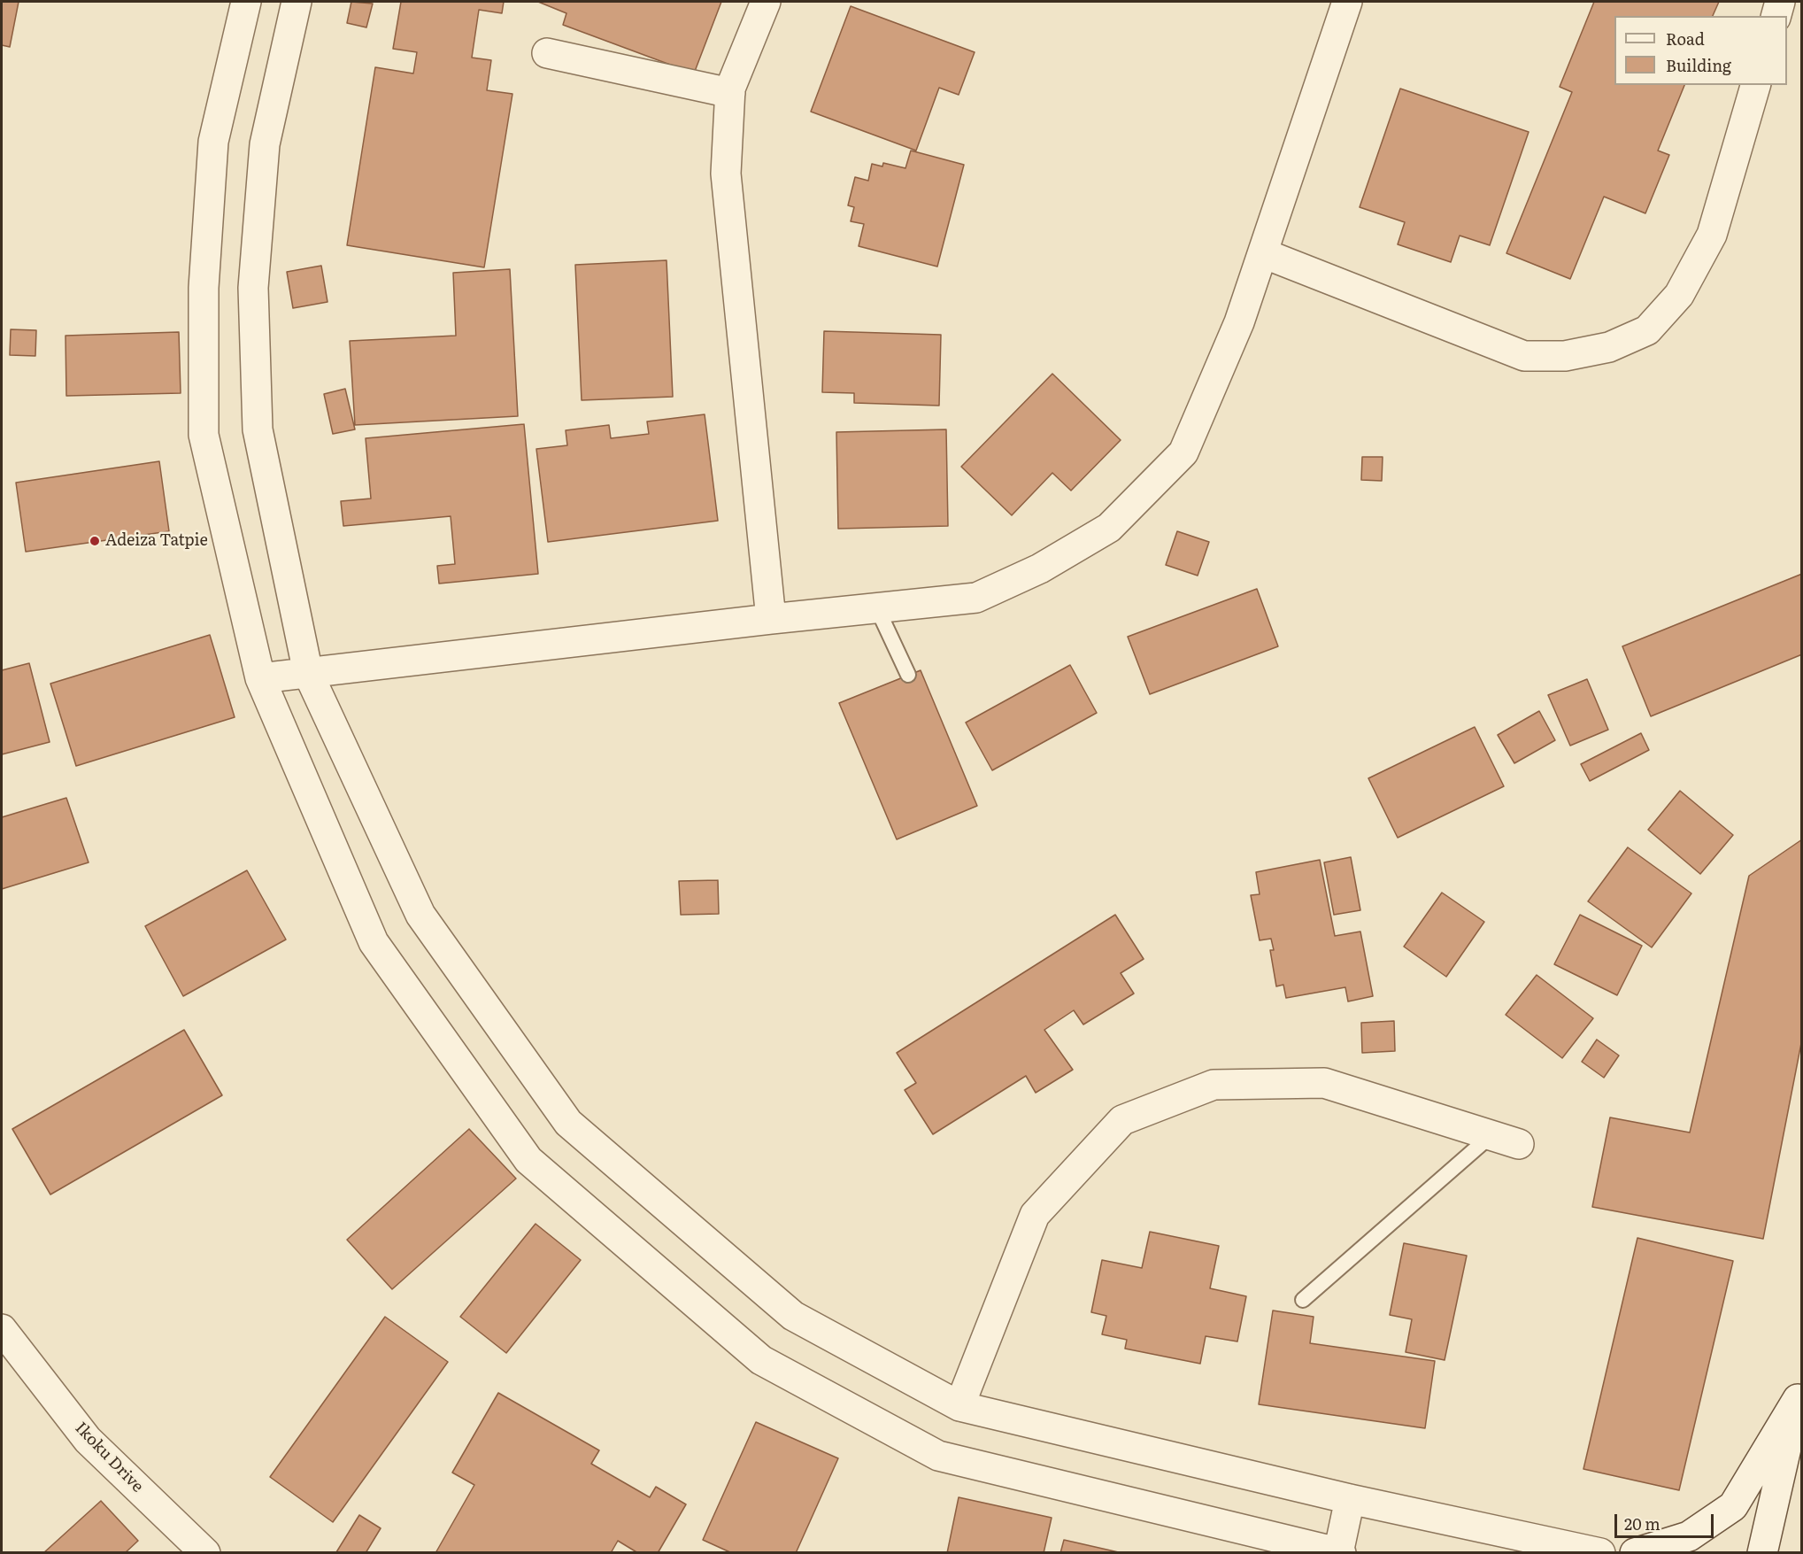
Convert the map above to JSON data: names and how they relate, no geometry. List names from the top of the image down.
{
  "streets": {
    "street": ["Ikoku Drive"]
  },
  "places": ["Adeiza Tatpie"],
  "legend": ["Road", "Building"],
  "scale_bar": "20 m"
}
